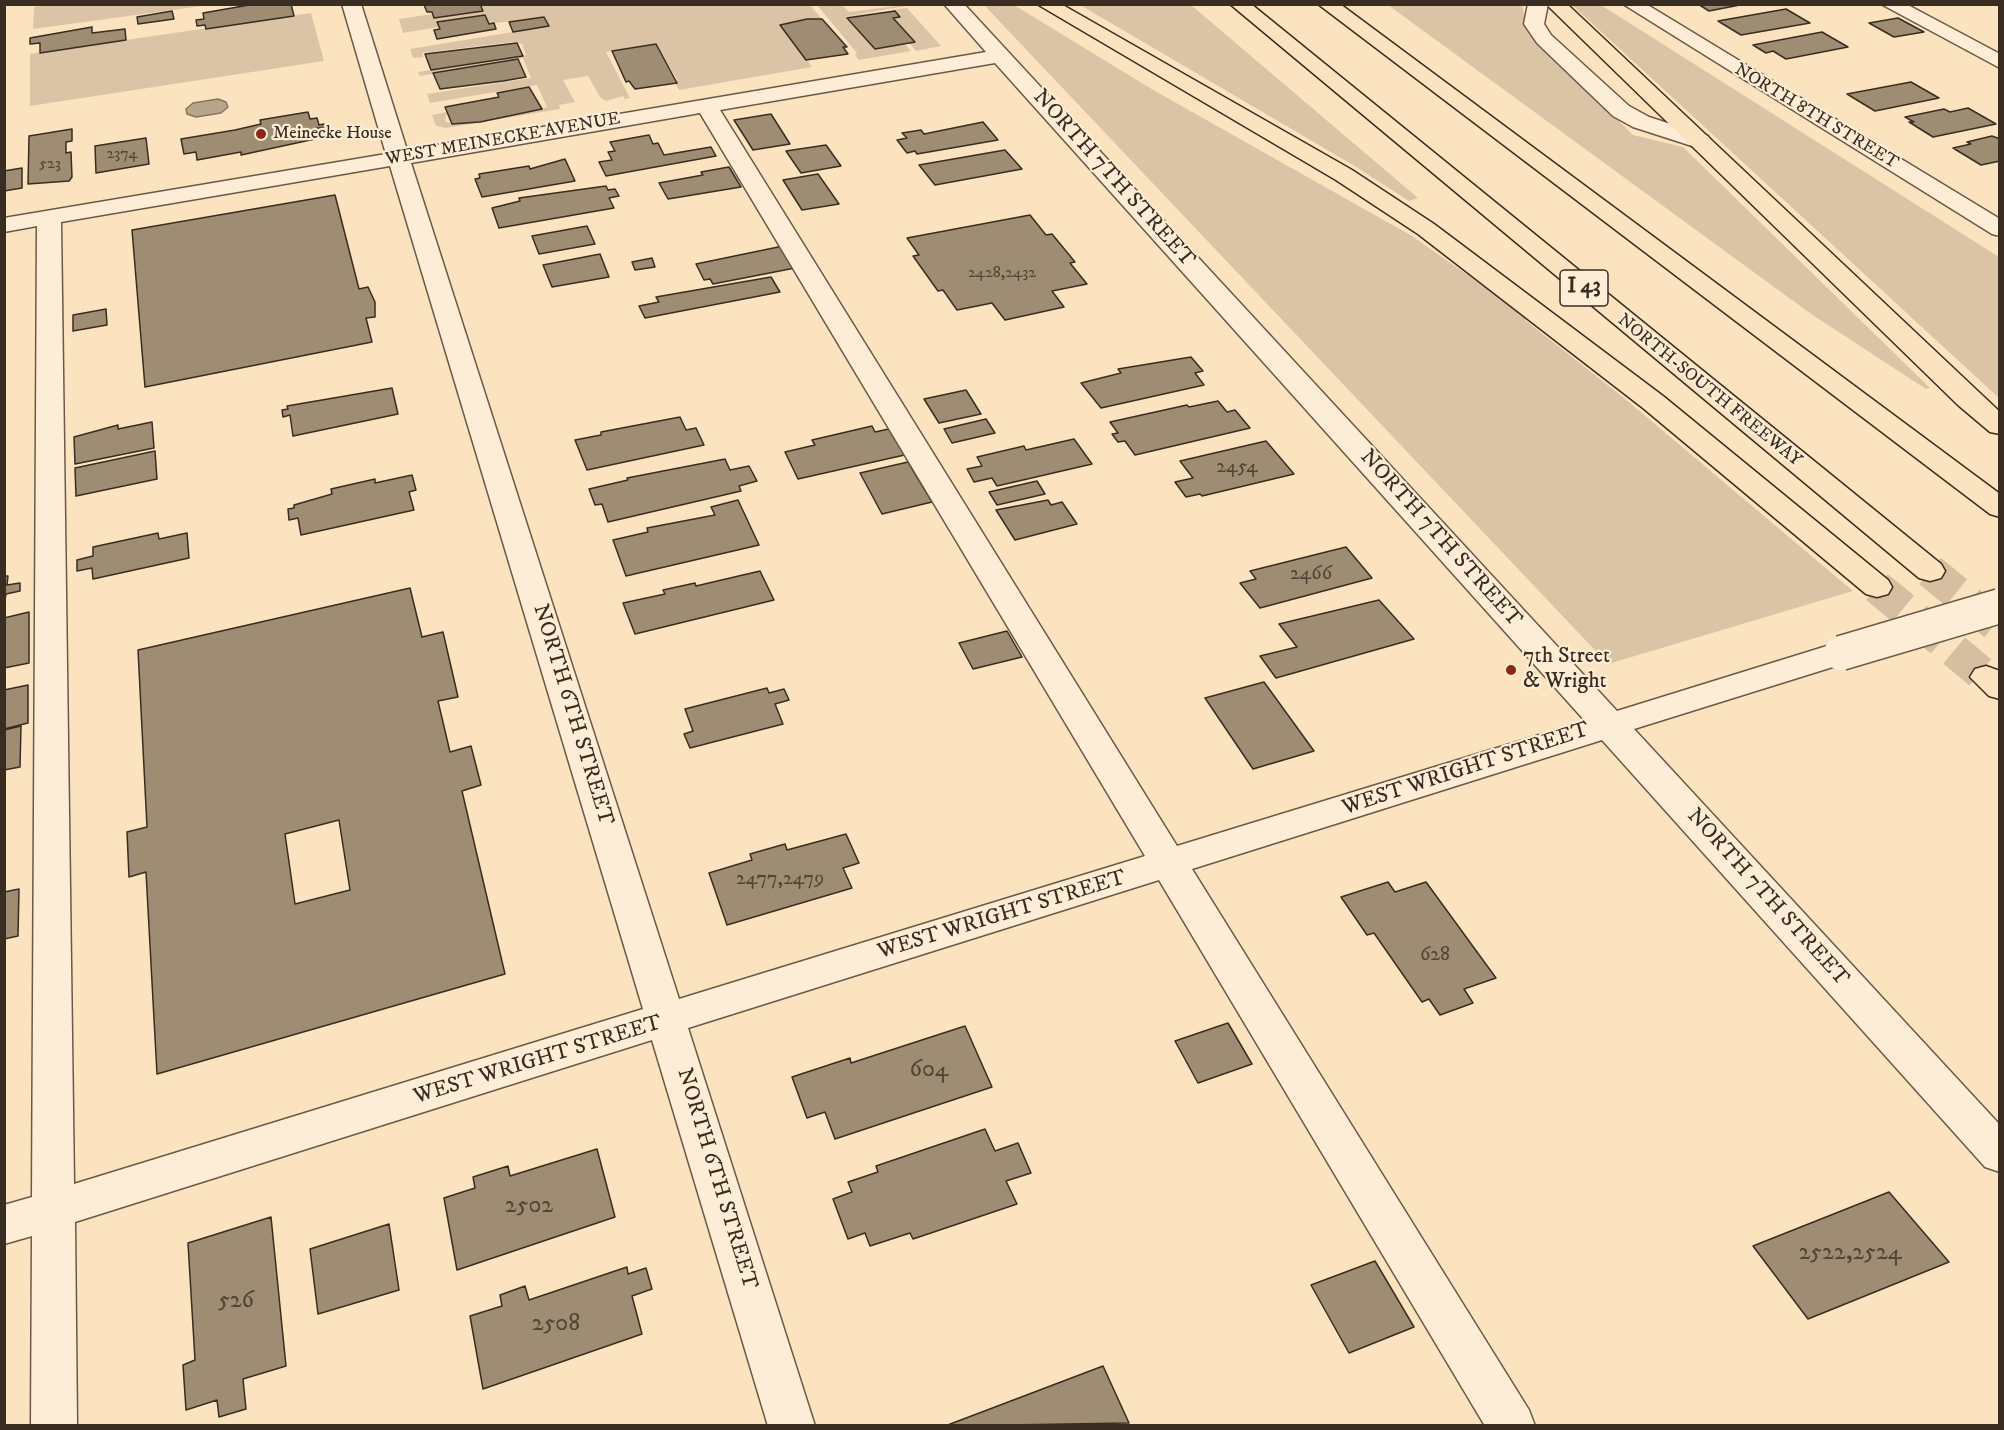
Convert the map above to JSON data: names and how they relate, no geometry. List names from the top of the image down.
{
  "streets": {
    "highway": ["I 43", "NORTH-SOUTH FREEWAY"],
    "street": [
      "NORTH 8TH STREET",
      "WEST MEINECKE AVENUE",
      "NORTH 7TH STREET",
      "NORTH 6TH STREET",
      "WEST WRIGHT STREET"
    ]
  },
  "crossings": [
    ["WEST MEINECKE AVENUE", "NORTH 7TH STREET"],
    ["WEST MEINECKE AVENUE", "NORTH 6TH STREET"],
    ["NORTH 7TH STREET", "WEST WRIGHT STREET"],
    ["NORTH 6TH STREET", "WEST WRIGHT STREET"]
  ],
  "places": ["Meinecke House", "7th Street & Wright"],
  "house_numbers": [
    "2374",
    "523",
    "2428,2432",
    "2454",
    "2466",
    "2477,2479",
    "628",
    "604",
    "2502",
    "2522,2524",
    "526",
    "2508"
  ]
}
